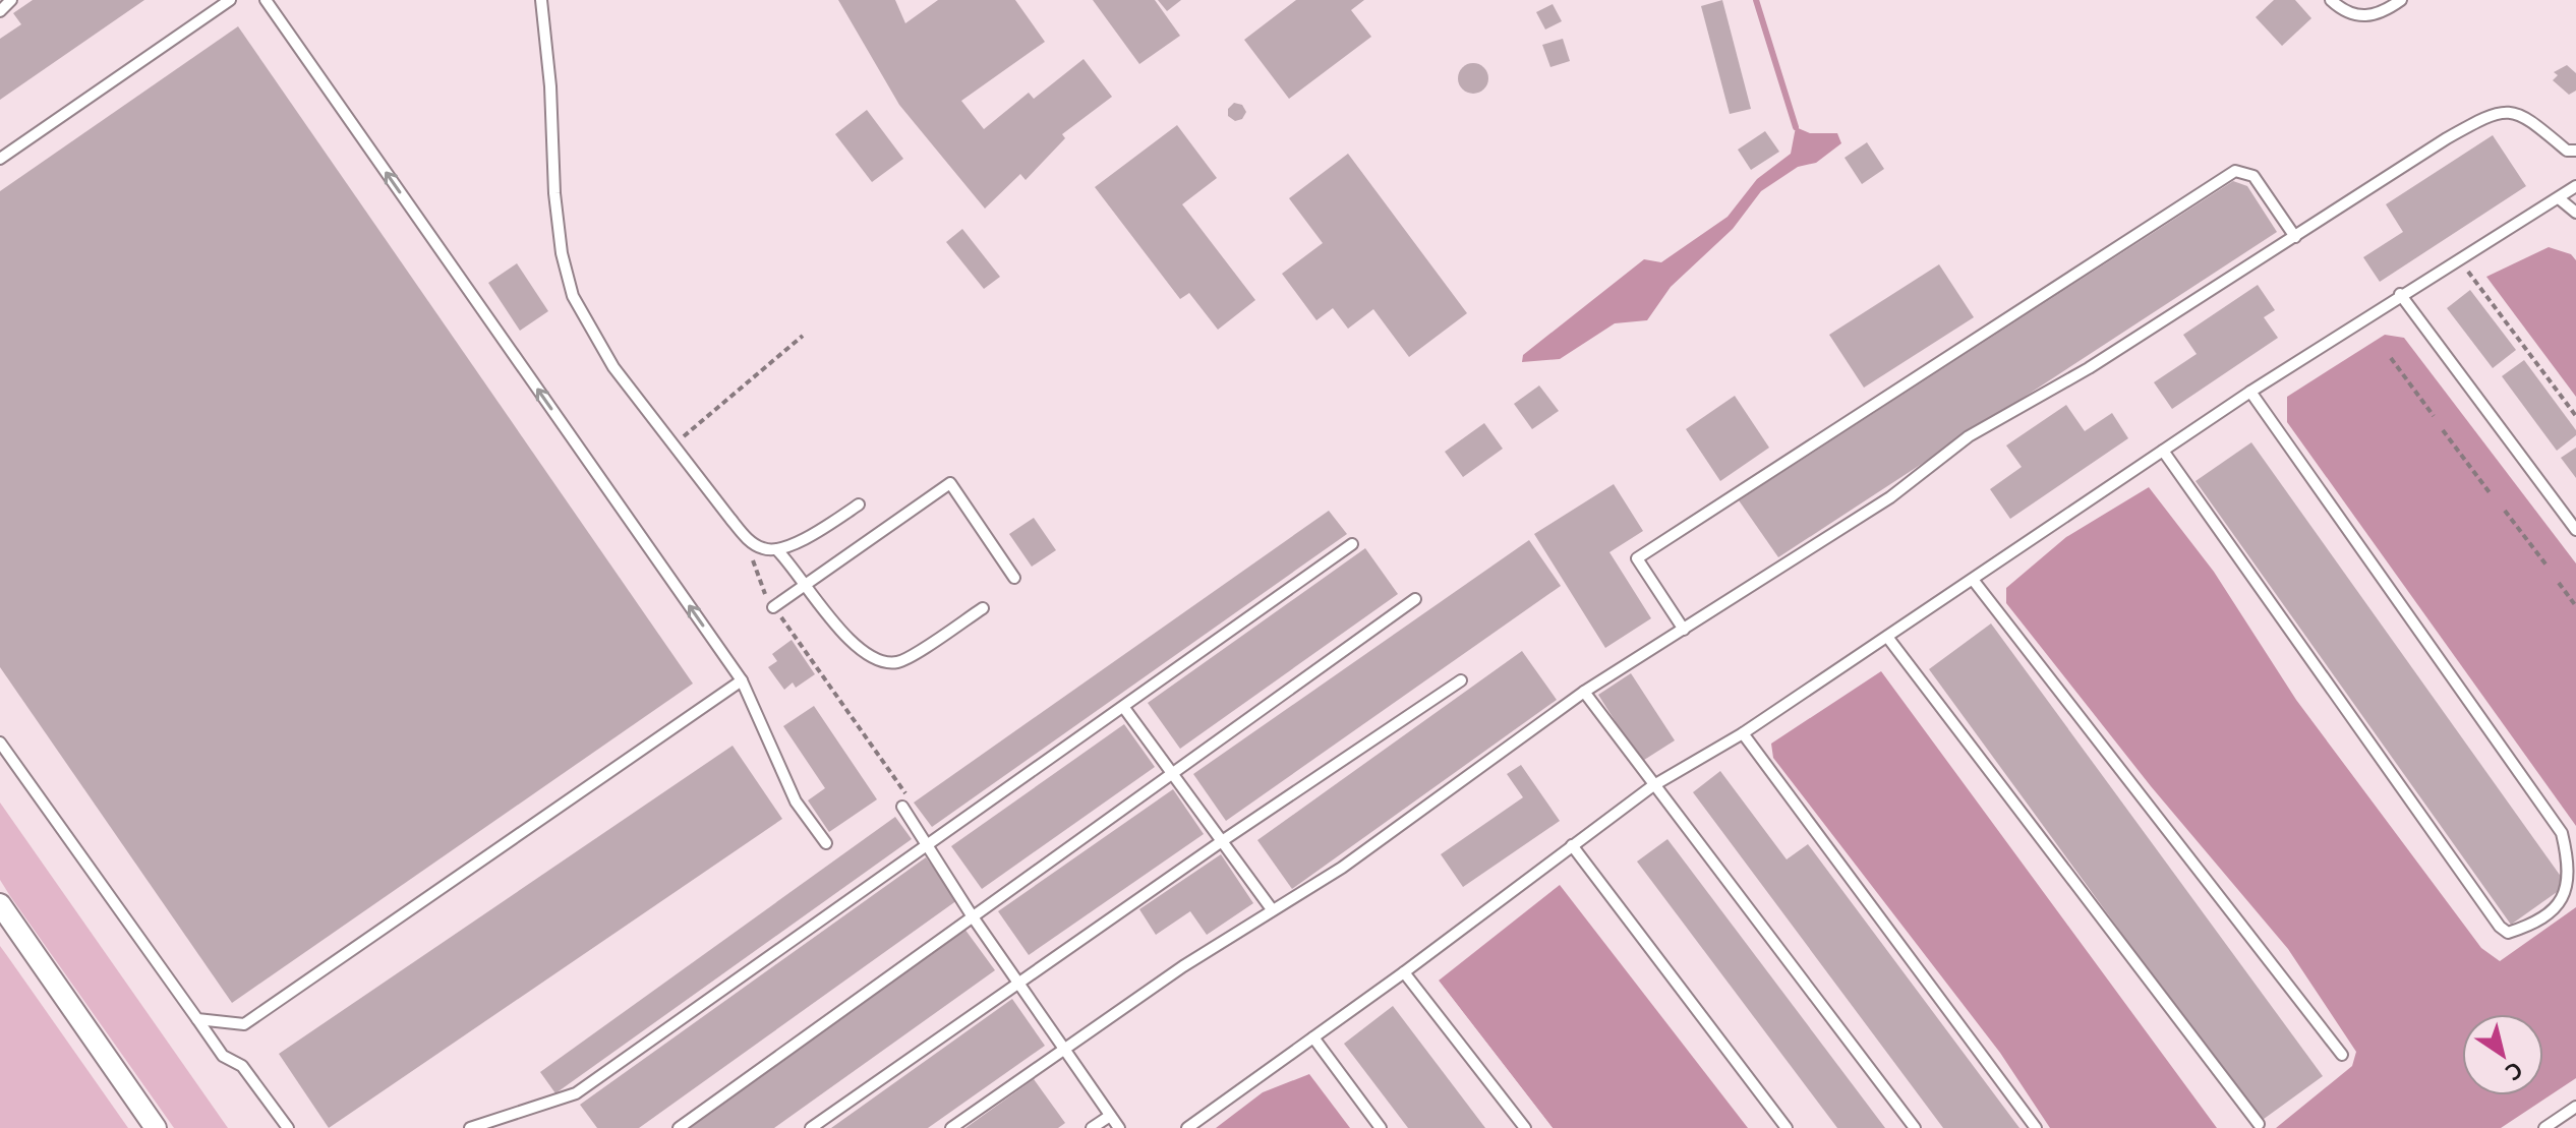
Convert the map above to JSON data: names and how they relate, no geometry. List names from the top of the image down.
{
  "north": "bottom right"
}
